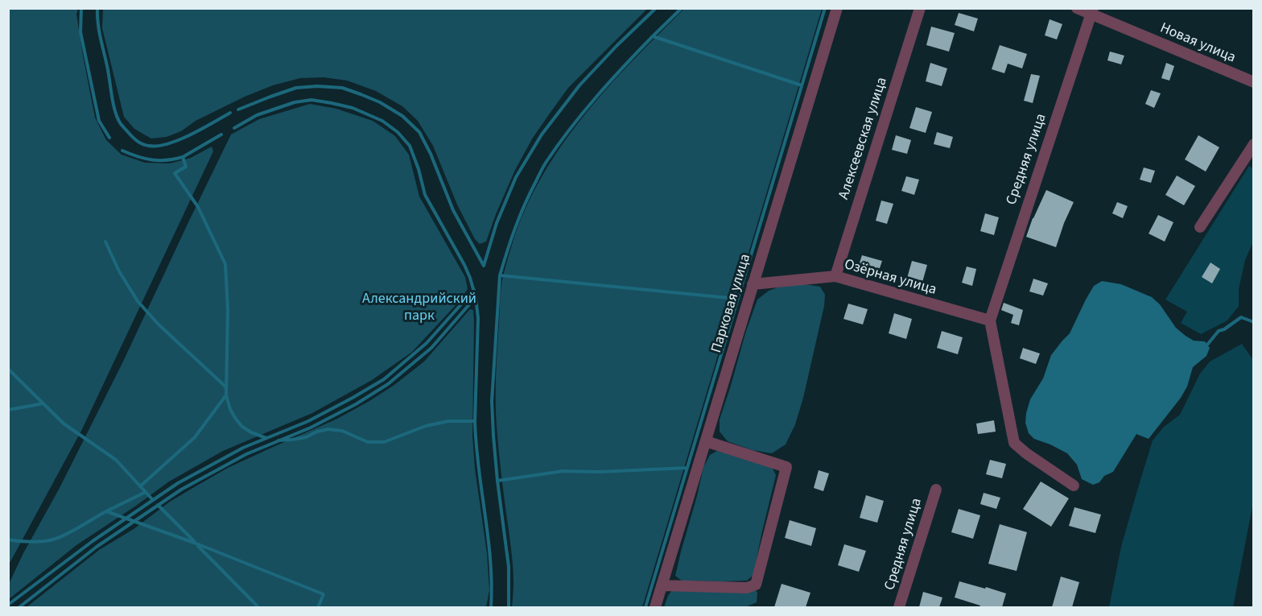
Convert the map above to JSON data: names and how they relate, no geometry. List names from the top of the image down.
{
  "streets": {
    "street": [
      "Новая улица",
      "Алексеевская улица",
      "Средняя улица",
      "Озёрная улица",
      "Парковая улица"
    ]
  },
  "crossings": [
    ["Новая улица", "Средняя улица"],
    ["Алексеевская улица", "Озёрная улица"],
    ["Средняя улица", "Озёрная улица"],
    ["Озёрная улица", "Парковая улица"]
  ],
  "parks": ["Александрийский парк"]
}
